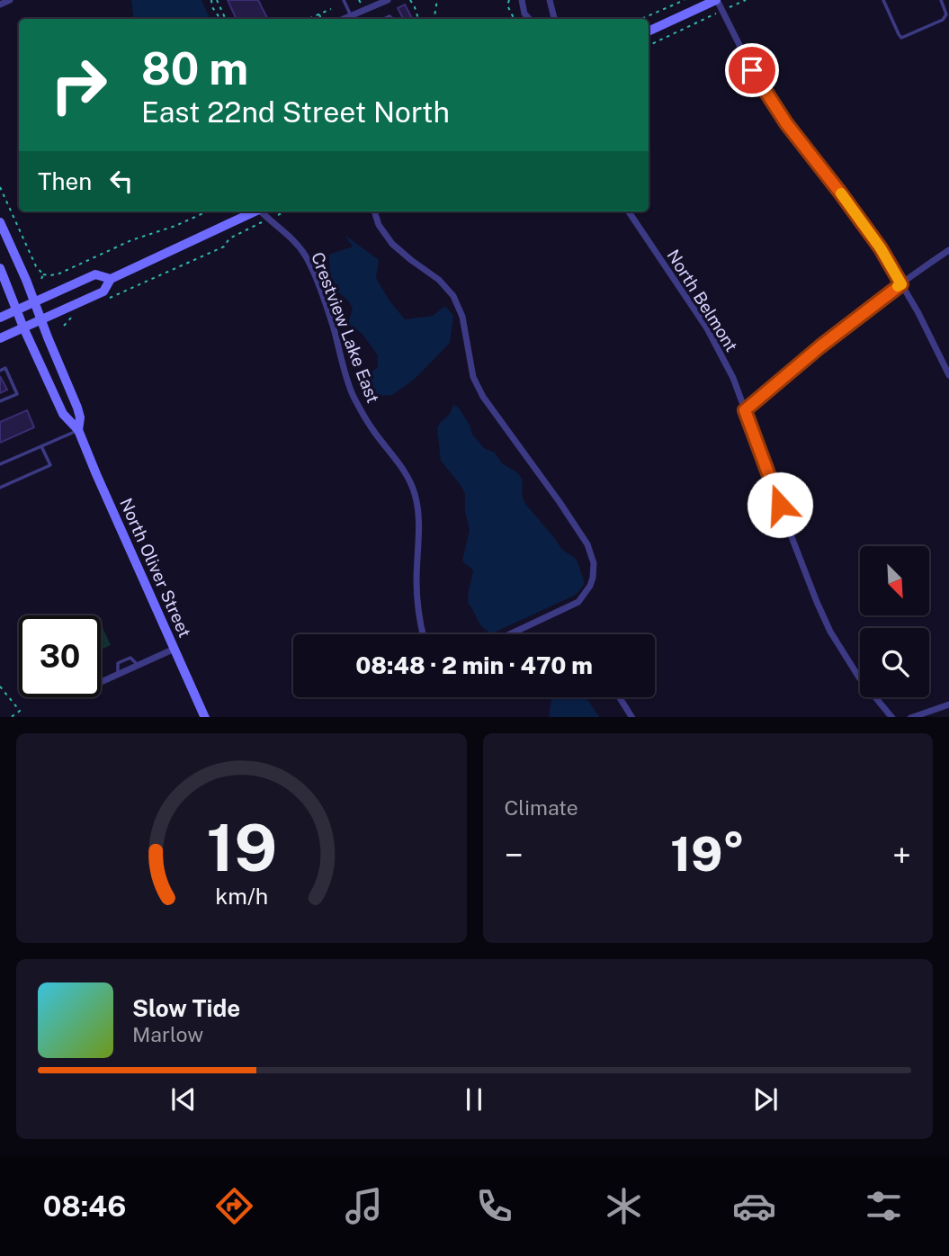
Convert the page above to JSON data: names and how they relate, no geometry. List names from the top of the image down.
{
  "streets": {
    "main road": ["North Oliver Street"],
    "street": ["North Belmont", "Crestview Lake East"]
  },
  "north": "bottom right",
  "page": {
    "turn": ["80 m", "East 22nd Street North"],
    "then": "Then",
    "limit": "30",
    "trip": "08:48 · 2 min · 470 m",
    "tile": "Climate",
    "heat": ["−", "19°", "+"],
    "song": ["Slow Tide", "Marlow"],
    "tabs": "08:46",
    "gauge": ["19", "km/h"]
  }
}
